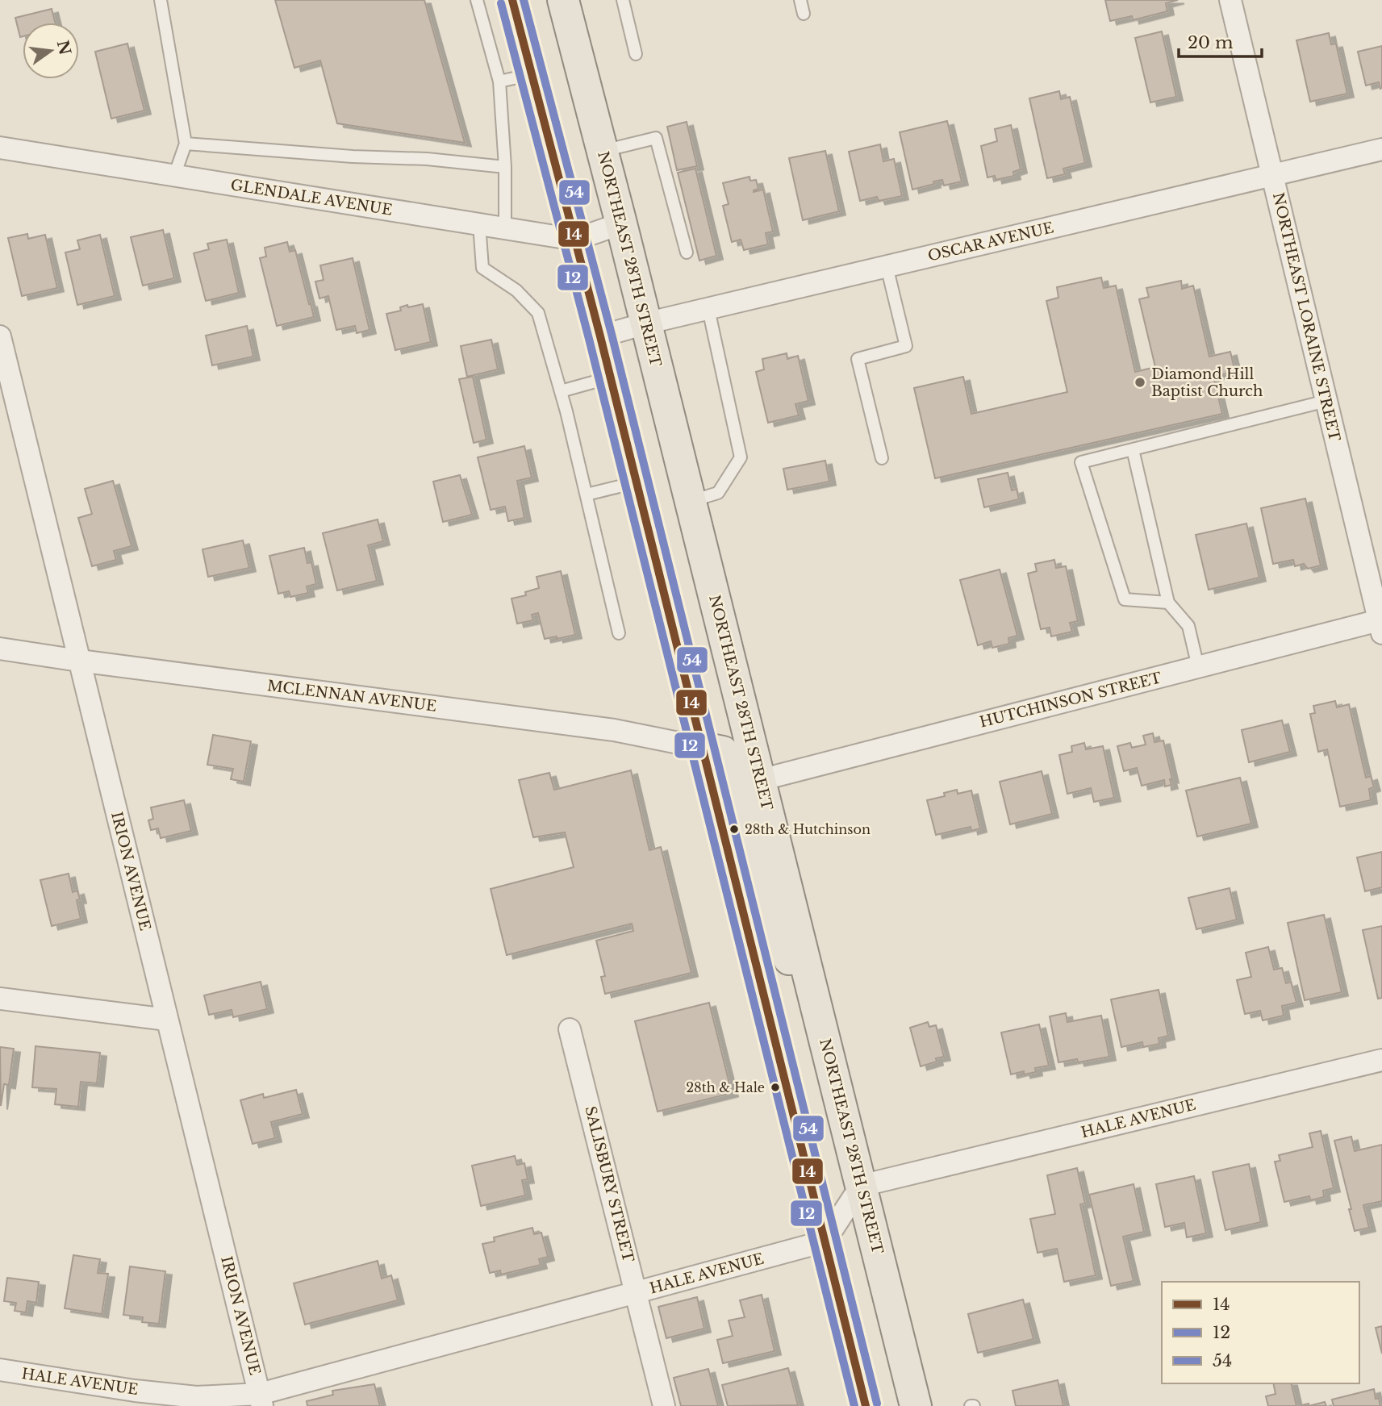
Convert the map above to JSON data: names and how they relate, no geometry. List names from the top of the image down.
{
  "streets": {
    "main road": ["NORTHEAST 28TH STREET"],
    "street": [
      "GLENDALE AVENUE",
      "OSCAR AVENUE",
      "NORTHEAST LORAINE STREET",
      "MCLENNAN AVENUE",
      "HUTCHINSON STREET",
      "IRION AVENUE",
      "HALE AVENUE",
      "SALISBURY STREET"
    ]
  },
  "crossings": [
    ["GLENDALE AVENUE", "NORTHEAST 28TH STREET"],
    ["OSCAR AVENUE", "NORTHEAST 28TH STREET"],
    ["OSCAR AVENUE", "NORTHEAST LORAINE STREET"],
    ["NORTHEAST 28TH STREET", "HUTCHINSON STREET"],
    ["NORTHEAST 28TH STREET", "HALE AVENUE"],
    ["NORTHEAST LORAINE STREET", "HUTCHINSON STREET"],
    ["MCLENNAN AVENUE", "IRION AVENUE"],
    ["IRION AVENUE", "HALE AVENUE"],
    ["HALE AVENUE", "SALISBURY STREET"]
  ],
  "places": ["Diamond Hill Baptist Church", "28th & Hutchinson", "28th & Hale"],
  "lines": ["transit line 14", "transit line 54", "transit line 12"],
  "legend": ["14", "12", "54"],
  "scale_bar": "20 m",
  "north": "right"
}
